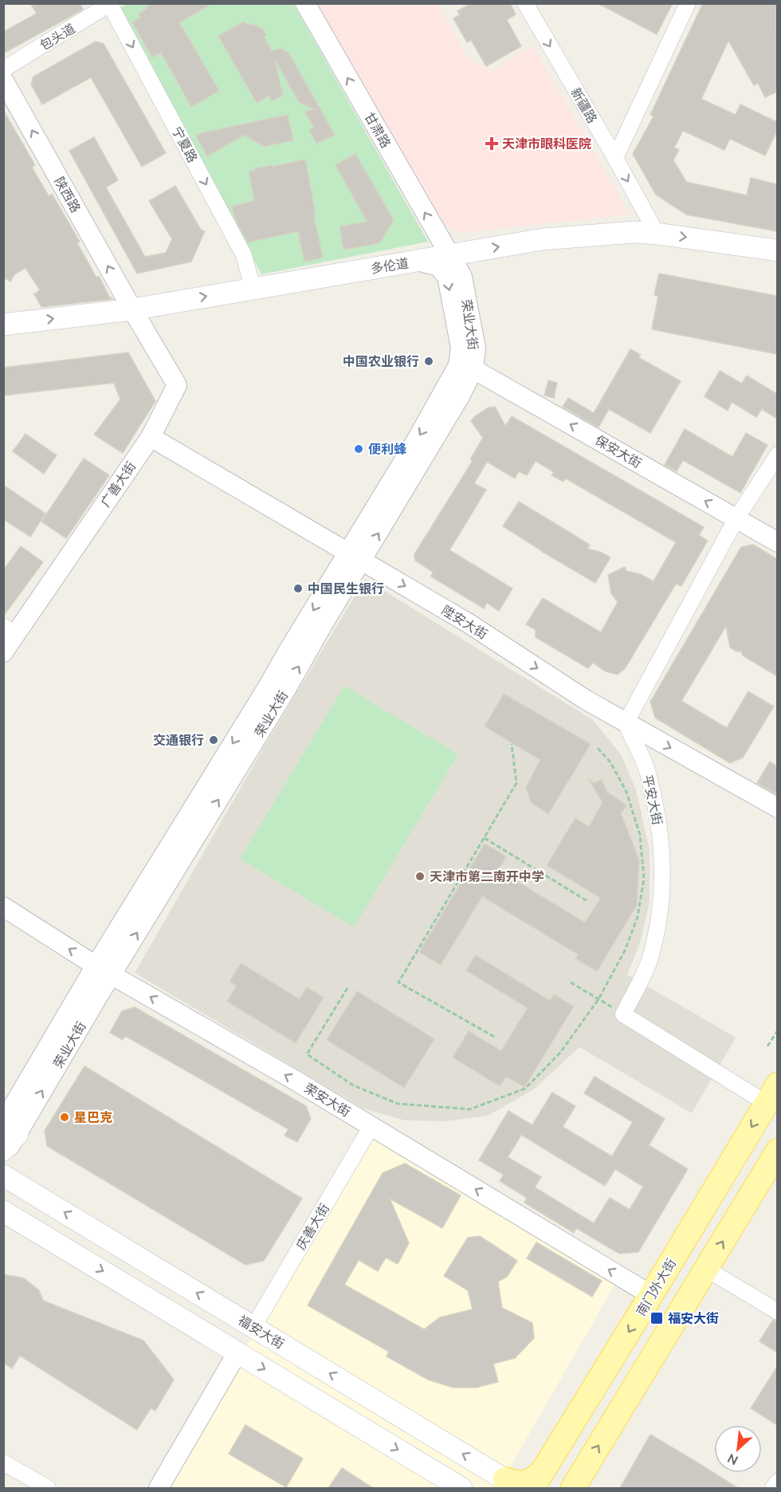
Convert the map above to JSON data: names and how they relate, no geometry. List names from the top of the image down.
{
  "streets": {
    "main road": ["多伦道", "南门外大街", "福安大街"],
    "street": [
      "包头道",
      "新疆路",
      "甘肃路",
      "宁夏路",
      "陕西路",
      "荣业大街",
      "保安大街",
      "广善大街",
      "陞安大街",
      "平安大街",
      "荣安大街",
      "庆善大街"
    ]
  },
  "crossings": [
    ["包头道", "宁夏路"],
    ["新疆路", "多伦道"],
    ["甘肃路", "多伦道"],
    ["甘肃路", "荣业大街"],
    ["宁夏路", "多伦道"],
    ["陕西路", "多伦道"],
    ["陕西路", "广善大街"],
    ["多伦道", "荣业大街"],
    ["多伦道", "广善大街"],
    ["荣业大街", "保安大街"],
    ["荣业大街", "陞安大街"],
    ["荣业大街", "荣安大街"],
    ["广善大街", "陞安大街"],
    ["陞安大街", "平安大街"],
    ["荣安大街", "庆善大街"],
    ["荣安大街", "南门外大街"],
    ["庆善大街", "福安大街"]
  ],
  "one_way": [
    "新疆路",
    "甘肃路",
    "宁夏路",
    "陕西路",
    "多伦道",
    "保安大街",
    "陞安大街",
    "荣安大街"
  ],
  "places": {
    "health": ["天津市眼科医院"],
    "other": [
      "中国农业银行",
      "便利蜂",
      "中国民生银行",
      "交通银行",
      "天津市第二南开中学",
      "星巴克"
    ],
    "transit": ["福安大街"]
  },
  "north": "bottom left"
}
